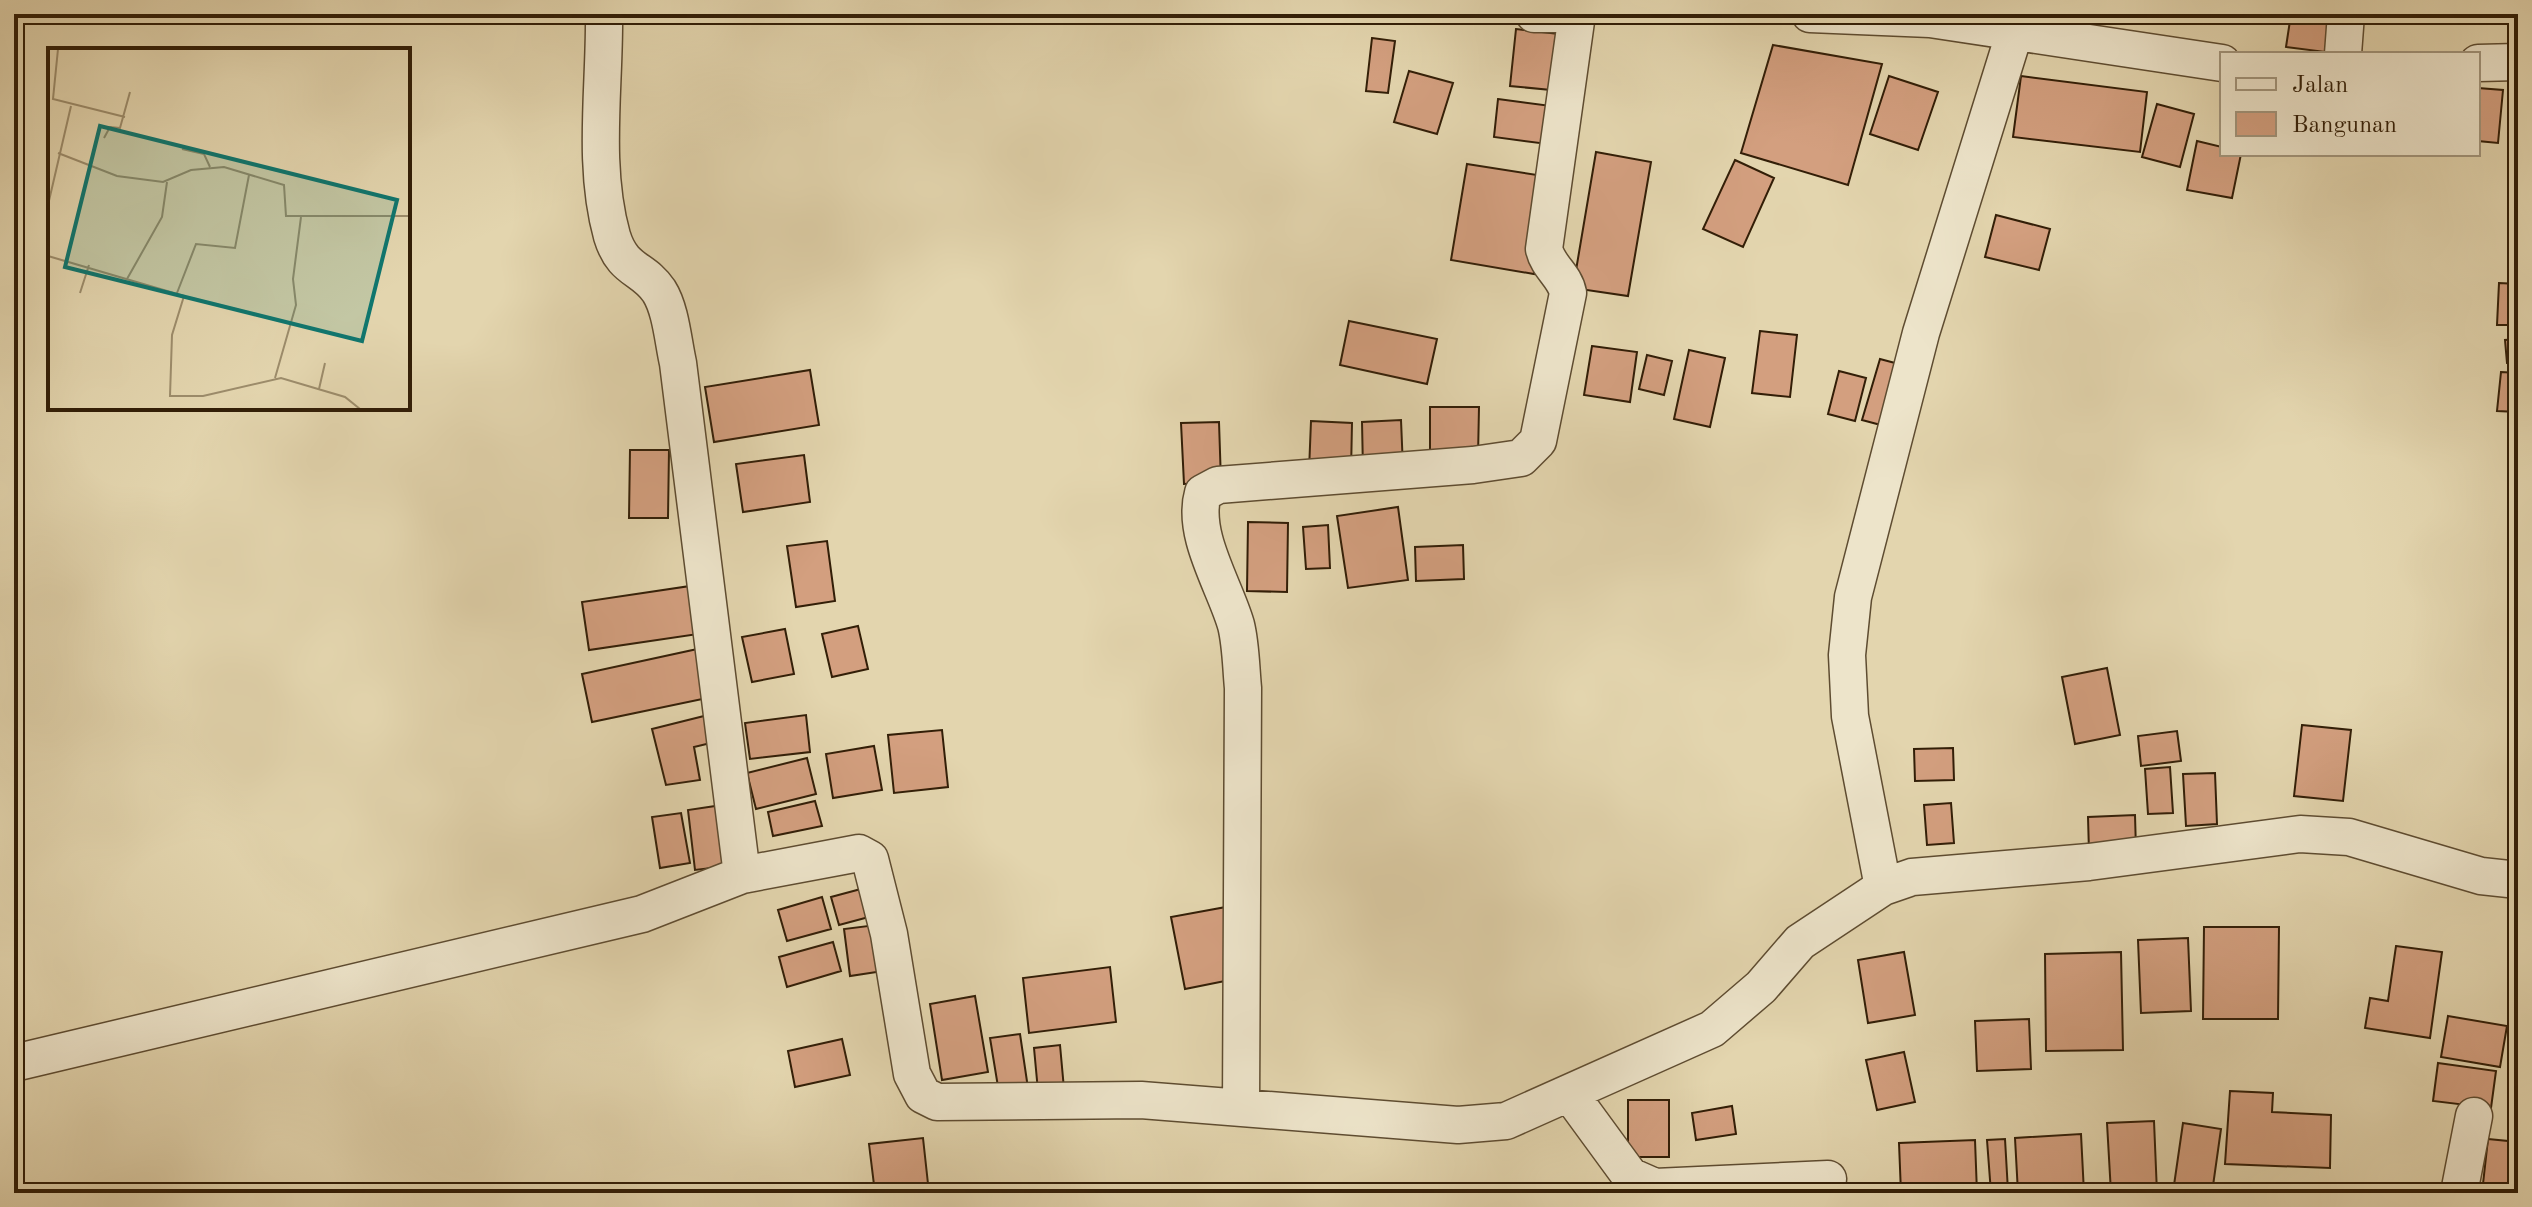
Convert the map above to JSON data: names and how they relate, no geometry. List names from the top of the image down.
{
  "legend": ["Jalan", "Bangunan"]
}
